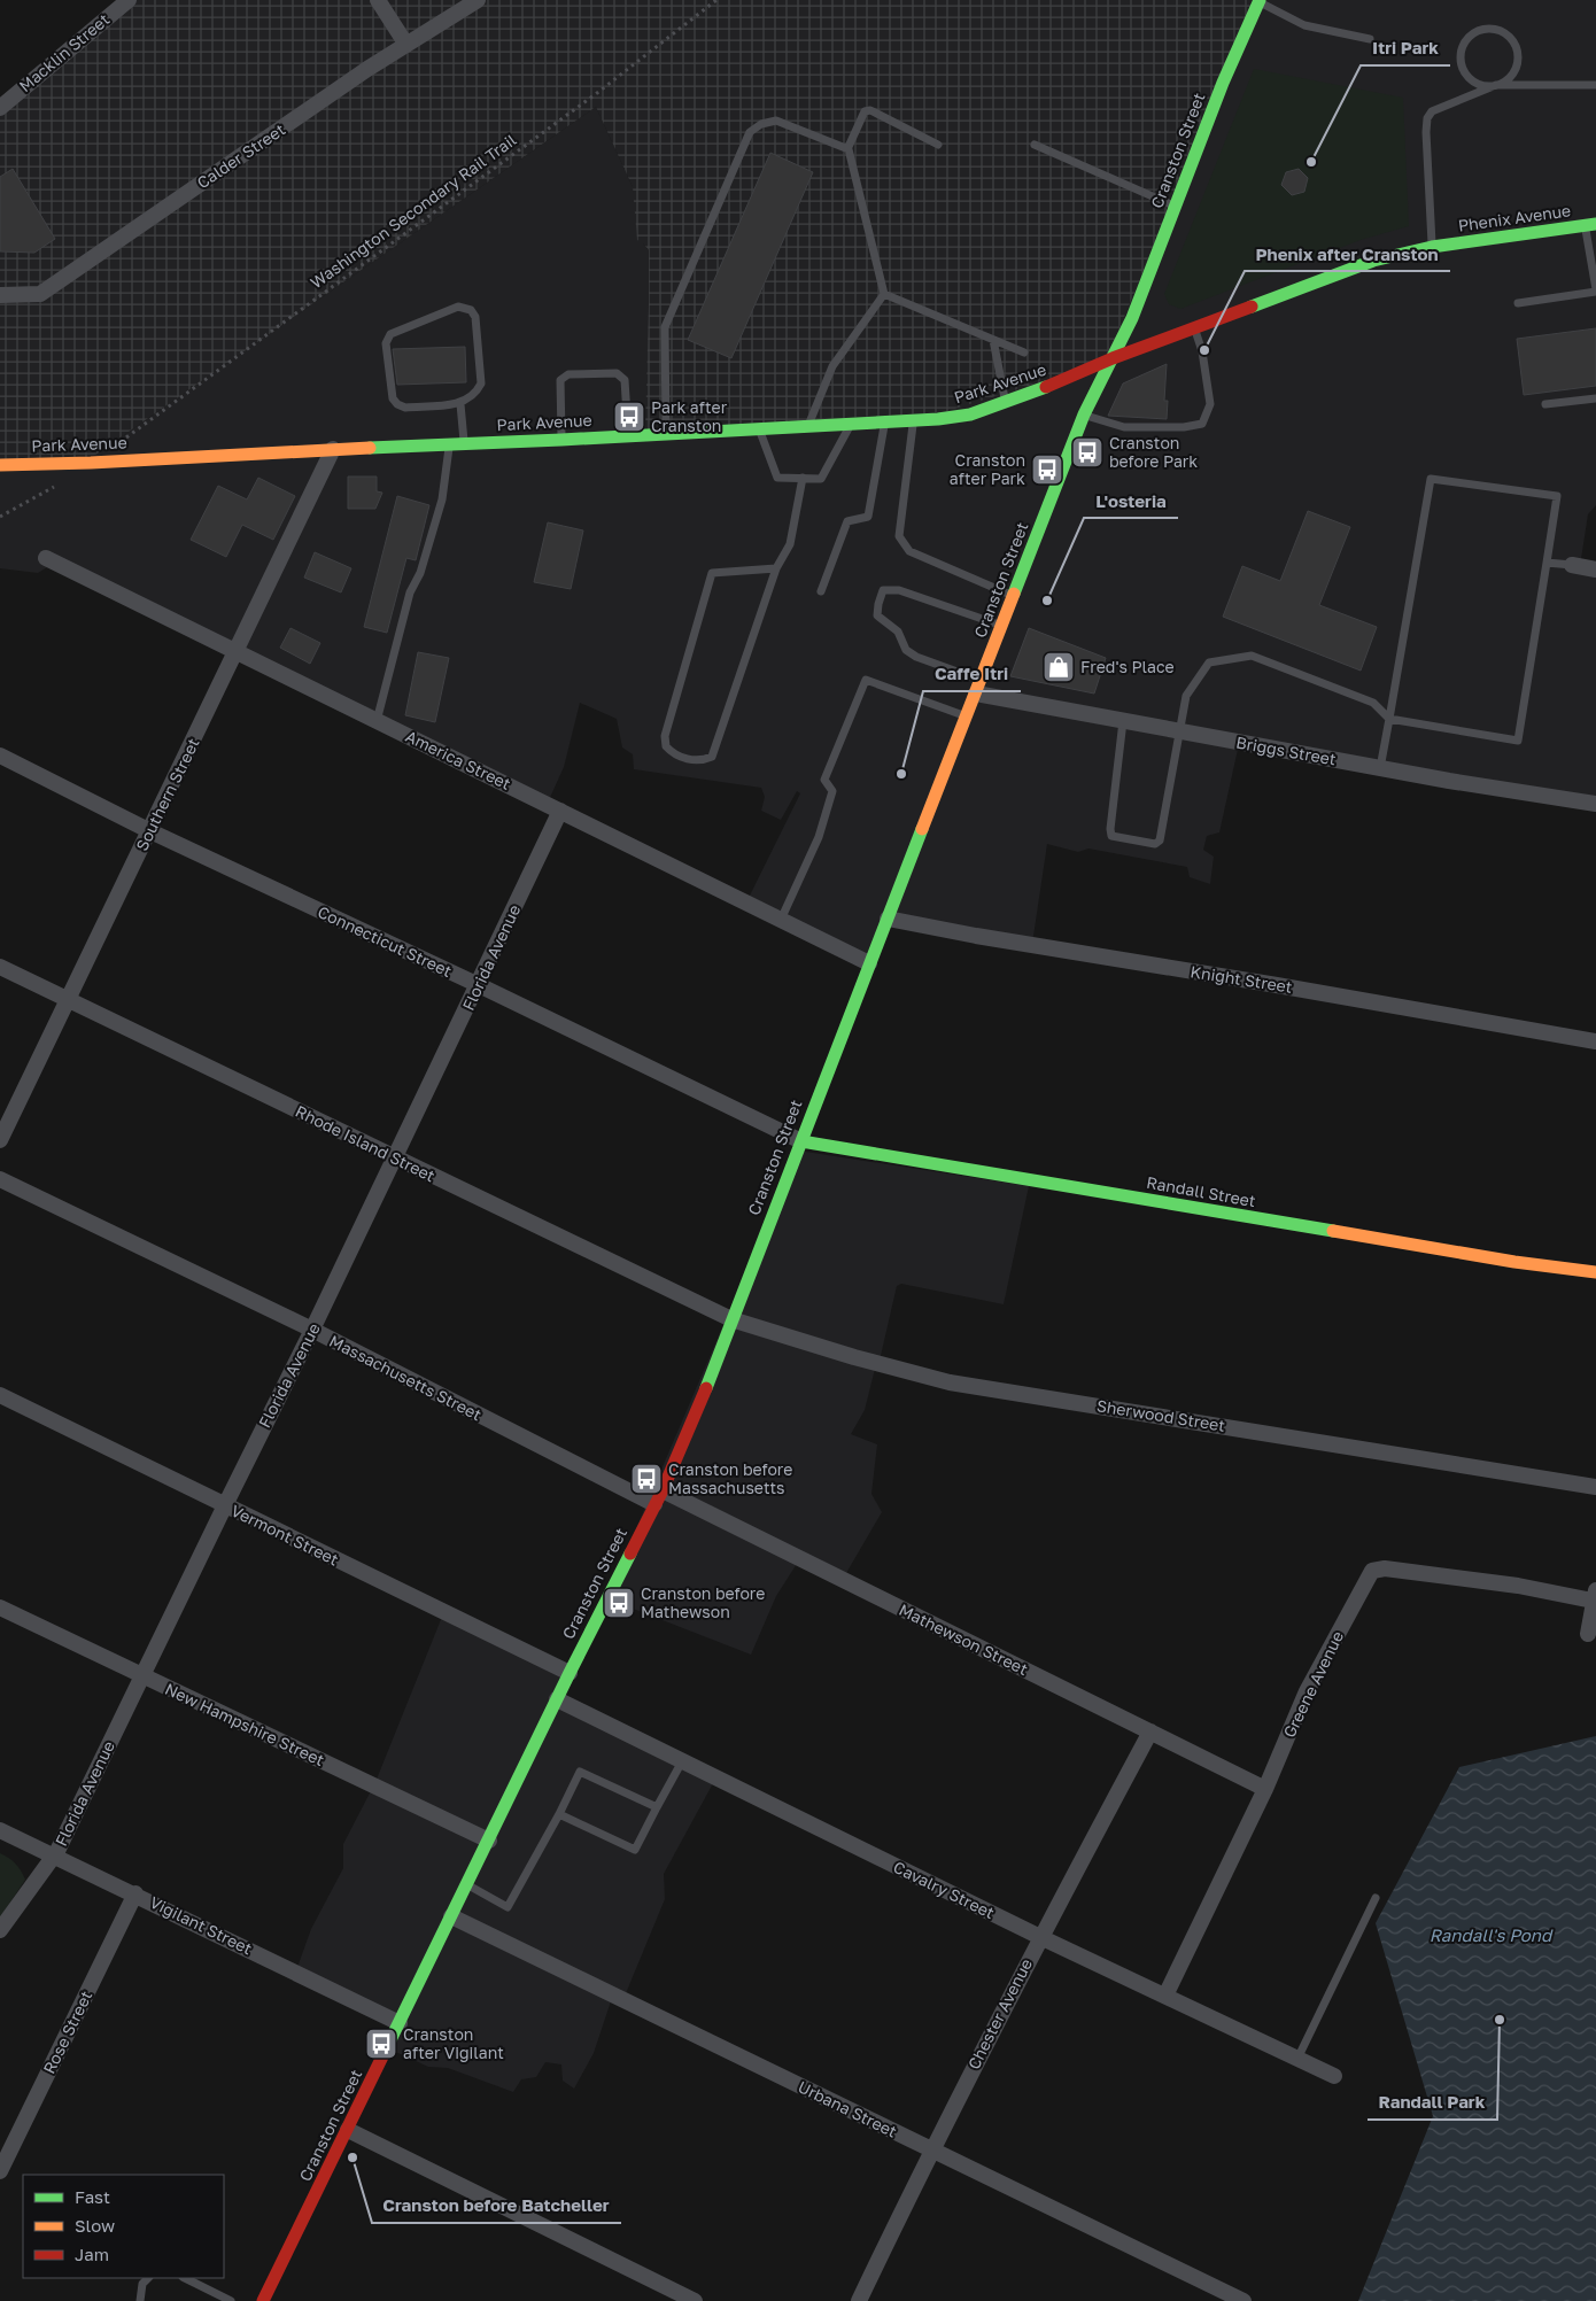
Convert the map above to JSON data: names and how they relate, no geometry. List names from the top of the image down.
{
  "streets": {
    "main road": [
      "Cranston Street",
      "Phenix Avenue",
      "Park Avenue",
      "Randall Street"
    ],
    "street": [
      "Macklin Street",
      "Calder Street",
      "Briggs Street",
      "America Street",
      "Southern Street",
      "Connecticut Street",
      "Florida Avenue",
      "Knight Street",
      "Rhode Island Street",
      "Massachusetts Street",
      "Sherwood Street",
      "Vermont Street",
      "Mathewson Street",
      "Greene Avenue",
      "New Hampshire Street",
      "Cavalry Street",
      "Vigilant Street",
      "Chester Avenue",
      "Rose Street",
      "Urbana Street"
    ],
    "path": ["Washington Secondary Rail Trail"]
  },
  "crossings": [
    ["Cranston Street", "Phenix Avenue"],
    ["Cranston Street", "Park Avenue"],
    ["Cranston Street", "Briggs Street"],
    ["Cranston Street", "America Street"],
    ["Cranston Street", "Connecticut Street"],
    ["Cranston Street", "Knight Street"],
    ["Cranston Street", "Rhode Island Street"],
    ["Cranston Street", "Randall Street"],
    ["Cranston Street", "Massachusetts Street"],
    ["Cranston Street", "Sherwood Street"],
    ["Cranston Street", "Vermont Street"],
    ["Cranston Street", "Mathewson Street"],
    ["Cranston Street", "New Hampshire Street"],
    ["Cranston Street", "Cavalry Street"],
    ["Cranston Street", "Vigilant Street"],
    ["Cranston Street", "Urbana Street"],
    ["Phenix Avenue", "Park Avenue"],
    ["Park Avenue", "Southern Street"],
    ["America Street", "Southern Street"],
    ["America Street", "Florida Avenue"],
    ["Southern Street", "Connecticut Street"],
    ["Southern Street", "Rhode Island Street"],
    ["Connecticut Street", "Florida Avenue"],
    ["Connecticut Street", "Randall Street"],
    ["Florida Avenue", "Rhode Island Street"],
    ["Florida Avenue", "Massachusetts Street"],
    ["Florida Avenue", "Vermont Street"],
    ["Florida Avenue", "New Hampshire Street"],
    ["Florida Avenue", "Vigilant Street"],
    ["Rhode Island Street", "Sherwood Street"],
    ["Massachusetts Street", "Mathewson Street"],
    ["Mathewson Street", "Greene Avenue"],
    ["Mathewson Street", "Chester Avenue"],
    ["Greene Avenue", "Cavalry Street"],
    ["Cavalry Street", "Chester Avenue"],
    ["Vigilant Street", "Rose Street"],
    ["Chester Avenue", "Urbana Street"]
  ],
  "water": ["Randall's Pond"],
  "places": {
    "other": [
      "Itri Park",
      "Phenix after Cranston",
      "L'osteria",
      "Caffe Itri",
      "Randall Park",
      "Cranston before Batcheller"
    ],
    "bus stop": [
      "Park after Cranston",
      "Cranston before Park",
      "Cranston after Park",
      "Cranston before Massachusetts",
      "Cranston before Mathewson",
      "Cranston after Vigilant"
    ],
    "shop": ["Fred's Place"]
  },
  "legend": ["Fast", "Slow", "Jam"]
}
